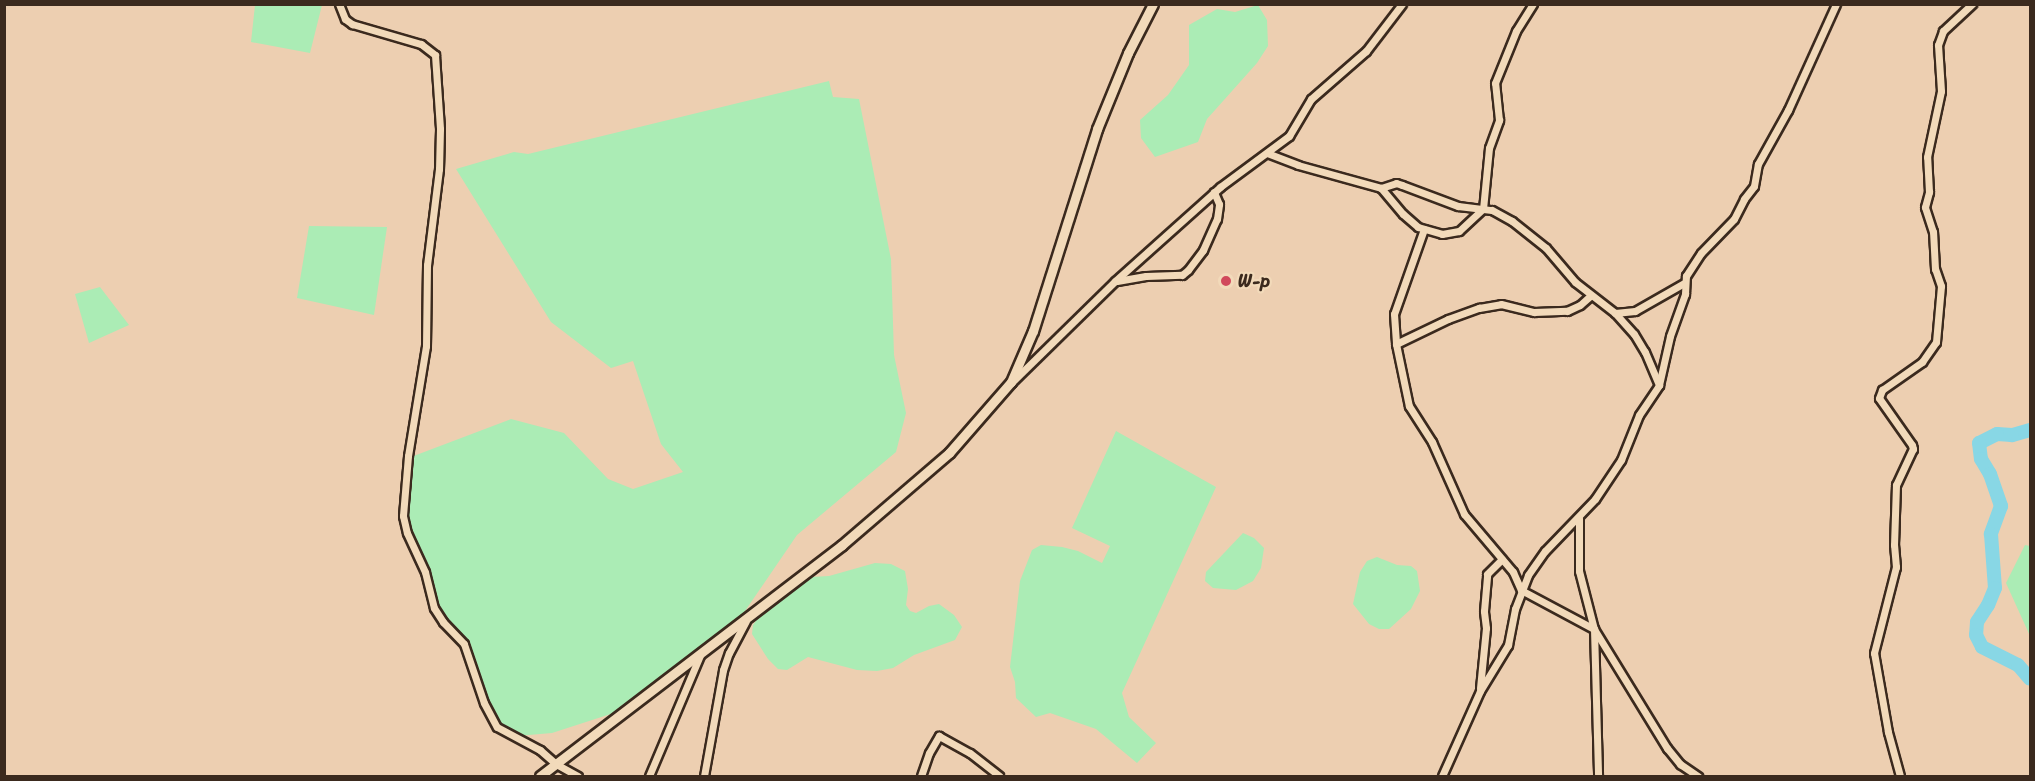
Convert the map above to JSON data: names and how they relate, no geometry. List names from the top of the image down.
{
  "places": ["W-p"]
}
